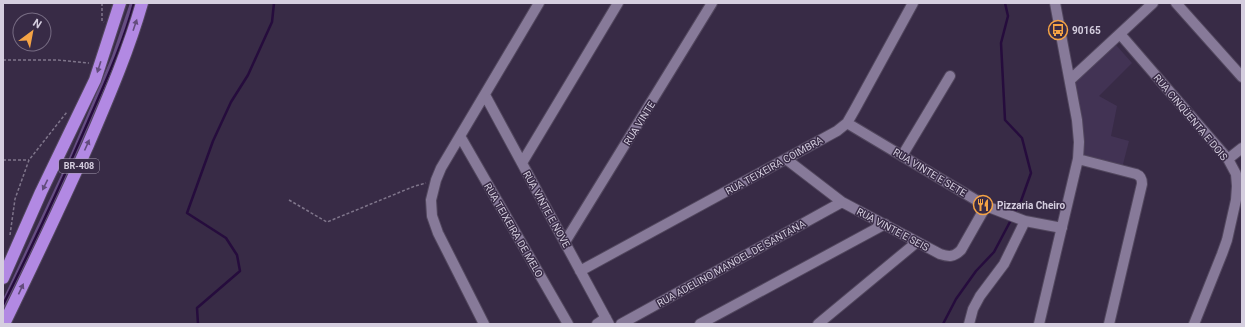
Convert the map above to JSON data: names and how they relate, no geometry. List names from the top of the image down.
{
  "streets": {
    "highway": ["BR-408"],
    "street": [
      "RUA CINQÜENTA E DOIS",
      "RUA VINTE",
      "RUA TEIXEIRA COIMBRA",
      "RUA VINTE E SETE",
      "RUA VINTE E NOVE",
      "RUA VINTE E SEIS",
      "RUA TEIXEIRA DE MELO",
      "RUA ADELINO MANOEL DE SANTANA"
    ]
  },
  "crossings": [
    ["RUA VINTE", "RUA VINTE E NOVE"],
    ["RUA TEIXEIRA COIMBRA", "RUA VINTE E SETE"],
    ["RUA TEIXEIRA COIMBRA", "RUA VINTE E NOVE"],
    ["RUA TEIXEIRA COIMBRA", "RUA VINTE E SEIS"],
    ["RUA VINTE E SETE", "RUA VINTE E SEIS"],
    ["RUA VINTE E SEIS", "RUA ADELINO MANOEL DE SANTANA"]
  ],
  "places": {
    "bus stop": ["90165"],
    "restaurant": ["Pizzaria Cheiro"]
  },
  "north": "top right"
}
